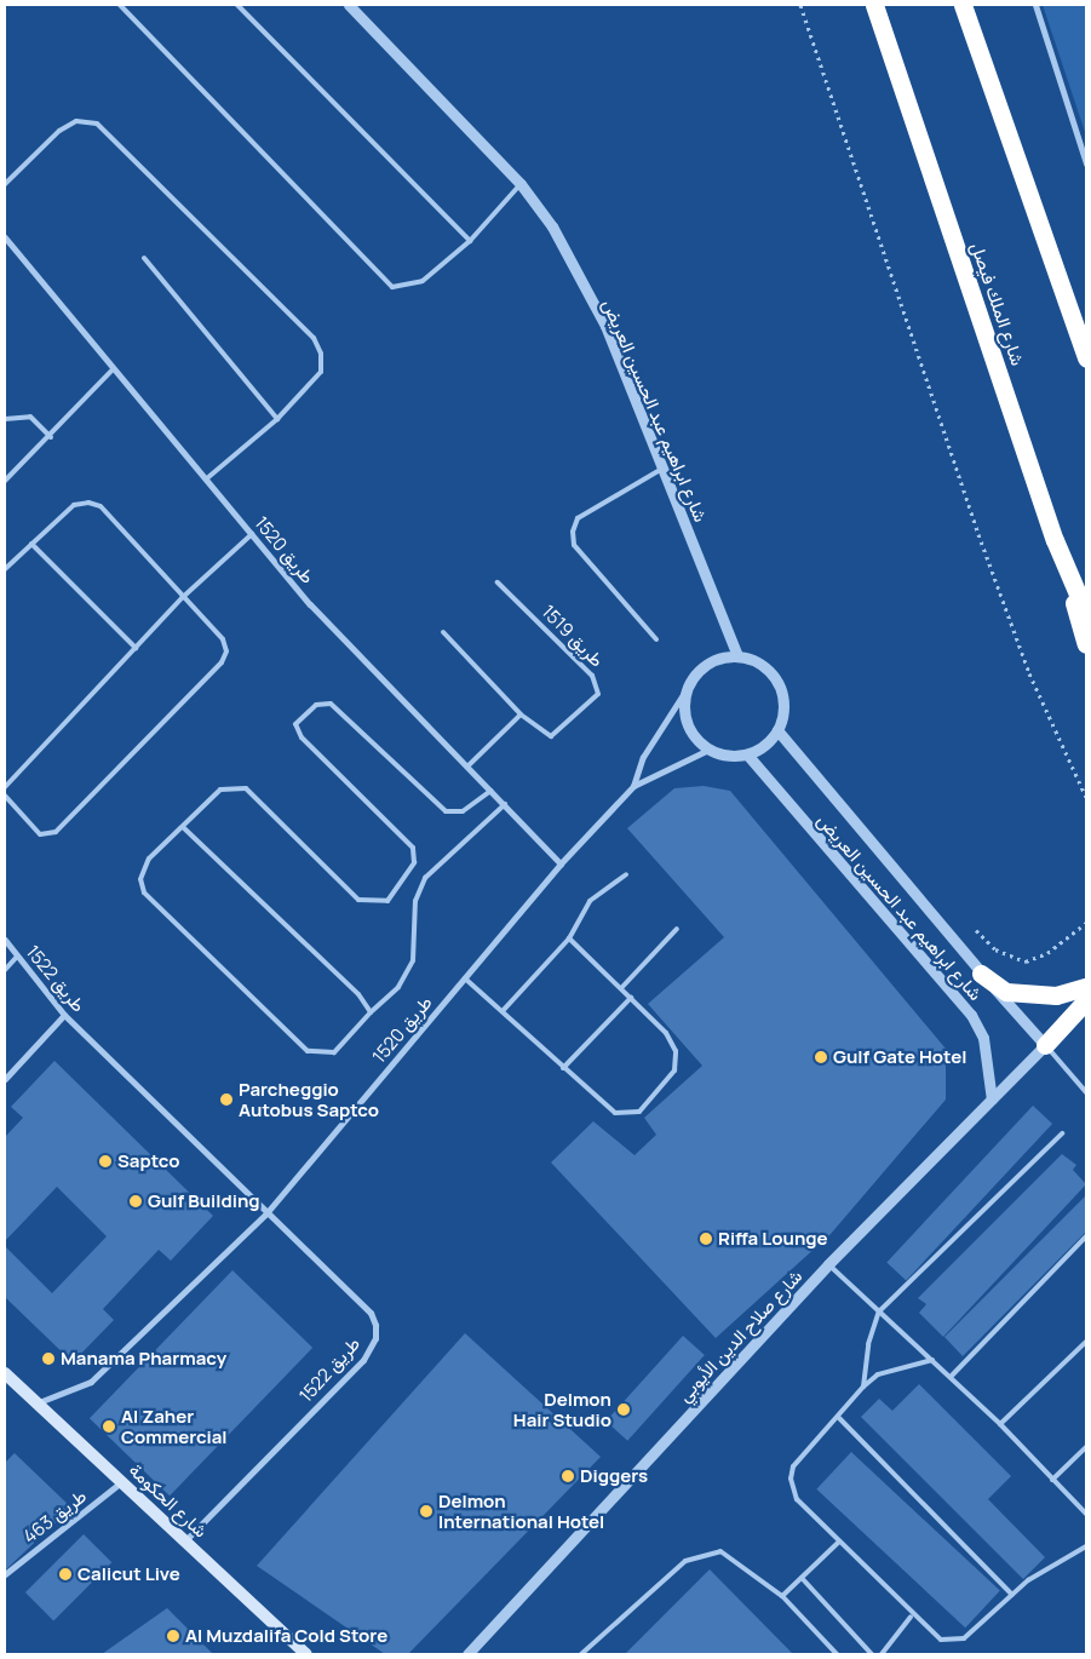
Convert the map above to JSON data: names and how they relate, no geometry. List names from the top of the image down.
{
  "streets": {
    "highway": ["شارع الملك فيصل"],
    "main road": ["شارع الحكومة"],
    "street": [
      "شارع ابراهيم عبد الحسين العريض",
      "طريق 1520",
      "طريق 1522",
      "شارع صلاح الدين الأيوبي",
      "طريق 463"
    ],
    "lane": ["طريق 1519"]
  },
  "crossings": [
    ["شارع ابراهيم عبد الحسين العريض", "طريق 1520"],
    ["شارع ابراهيم عبد الحسين العريض", "شارع صلاح الدين الأيوبي"],
    ["طريق 1520", "طريق 1522"],
    ["طريق 1522", "شارع الحكومة"],
    ["شارع الحكومة", "طريق 463"]
  ],
  "places": [
    "Gulf Gate Hotel",
    "Parcheggio Autobus Saptco",
    "Saptco",
    "Gulf Building",
    "Riffa Lounge",
    "Manama Pharmacy",
    "Delmon Hair Studio",
    "Al Zaher Commercial",
    "Diggers",
    "Delmon International Hotel",
    "Calicut Live",
    "Al Muzdalifa Cold Store"
  ]
}
